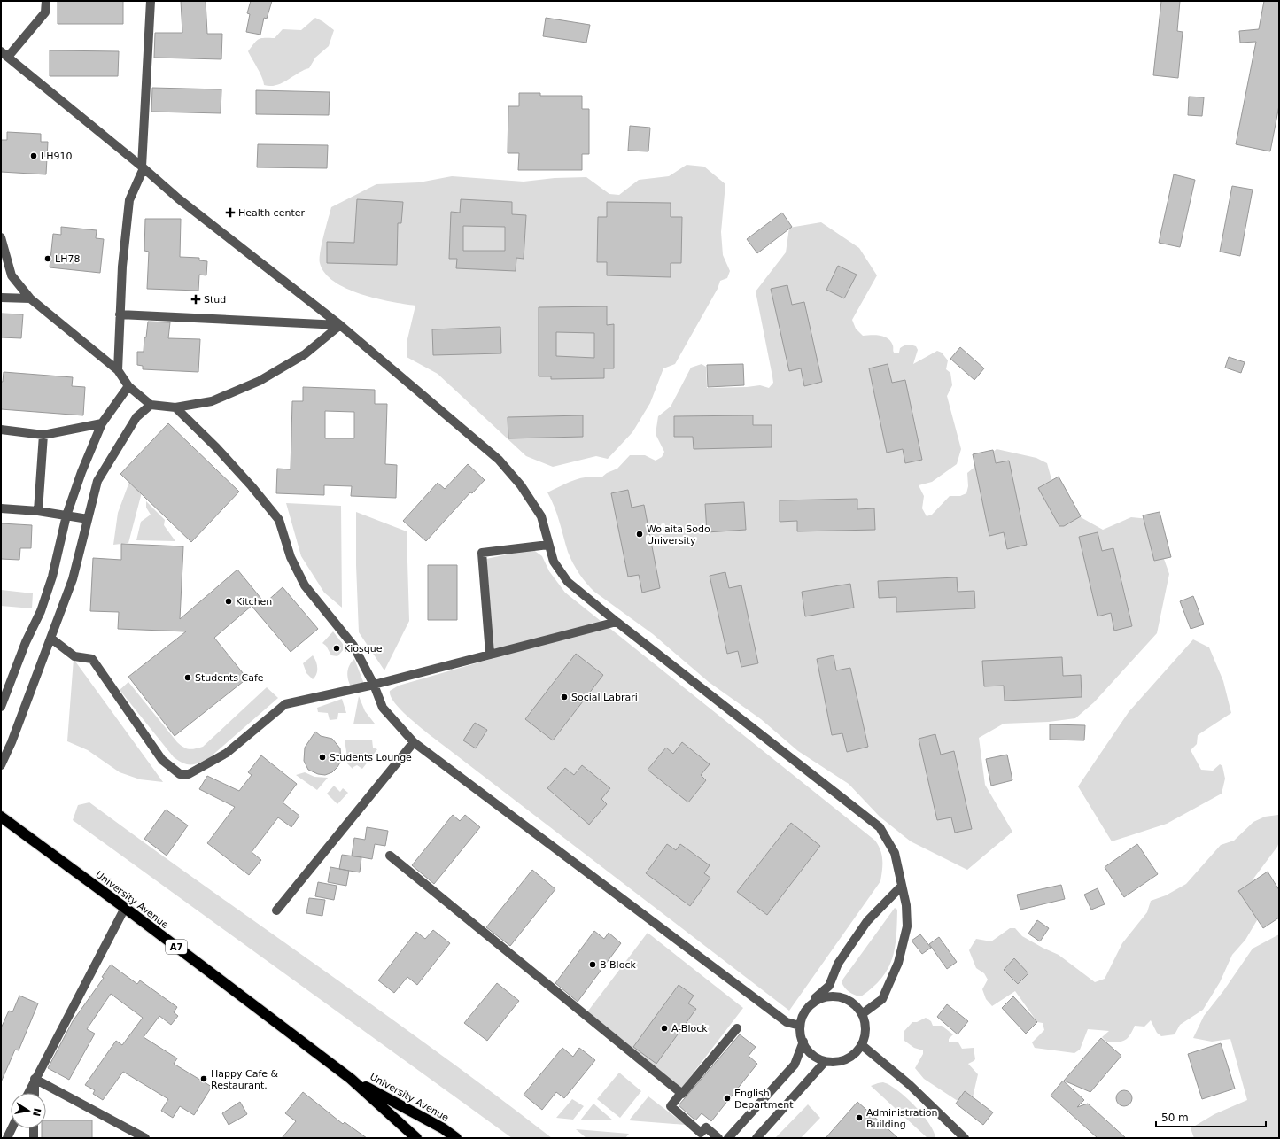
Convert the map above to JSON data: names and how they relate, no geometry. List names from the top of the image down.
{
  "streets": {
    "highway": ["University Avenue", "A7"]
  },
  "places": {
    "other": [
      "LH910",
      "LH78",
      "Wolaita Sodo University",
      "Kitchen",
      "Kiosque",
      "Students Cafe",
      "Social Labrari",
      "Students Lounge",
      "B Block",
      "A-Block",
      "Happy Cafe & Restaurant.",
      "English Department",
      "Administration Building"
    ],
    "health": ["Health center", "Stud"]
  },
  "scale_bar": "50 m",
  "north": "right"
}
